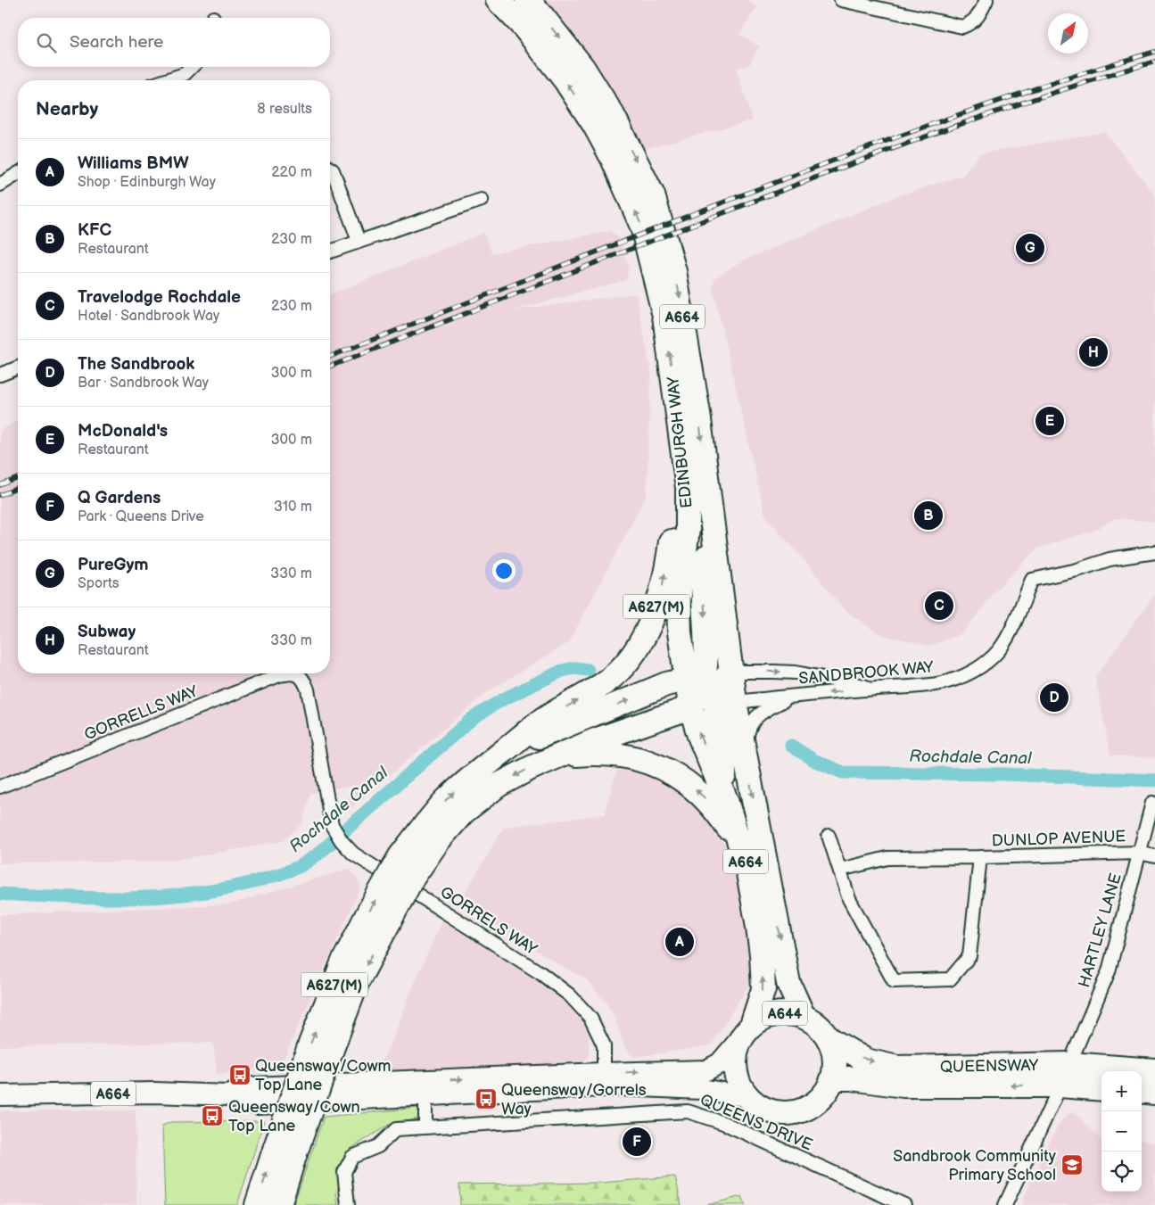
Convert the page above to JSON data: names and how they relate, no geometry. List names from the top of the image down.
{
  "streets": {
    "highway": [
      "A664",
      "EDINBURGH WAY",
      "A627(M)",
      "A644",
      "QUEENSWAY"
    ],
    "street": [
      "SANDBROOK WAY",
      "GORRELLS WAY",
      "DUNLOP AVENUE",
      "GORRELS WAY",
      "HARTLEY LANE",
      "QUEENS DRIVE"
    ]
  },
  "crossings": [
    ["A664", "EDINBURGH WAY"],
    ["A664", "SANDBROOK WAY"],
    ["A664", "GORRELS WAY"],
    ["A664", "A644"],
    ["A664", "QUEENSWAY"],
    ["EDINBURGH WAY", "A627(M)"],
    ["EDINBURGH WAY", "SANDBROOK WAY"],
    ["EDINBURGH WAY", "A644"],
    ["EDINBURGH WAY", "QUEENSWAY"],
    ["GORRELLS WAY", "GORRELS WAY"],
    ["DUNLOP AVENUE", "HARTLEY LANE"],
    ["HARTLEY LANE", "QUEENSWAY"],
    ["A644", "QUEENSWAY"]
  ],
  "water": ["Rochdale Canal"],
  "places": {
    "bus stop": ["Queensway/Cowm Top Lane", "Queensway/Gorrels Way", "Queensway/Cown Top Lane"],
    "school or university": ["Sandbrook Community Primary School"]
  },
  "north": "top right",
  "page": {
    "search": "Search here",
    "heading": ["Nearby", "8 results"],
    "list": [
      {
        "mark": "A",
        "name": "Williams BMW",
        "note": "Shop · Edinburgh Way",
        "value": "220 m"
      },
      {
        "mark": "B",
        "name": "KFC",
        "note": "Restaurant",
        "value": "230 m"
      },
      {
        "mark": "C",
        "name": "Travelodge Rochdale",
        "note": "Hotel · Sandbrook Way",
        "value": "230 m"
      },
      {
        "mark": "D",
        "name": "The Sandbrook",
        "note": "Bar · Sandbrook Way",
        "value": "300 m"
      },
      {
        "mark": "E",
        "name": "McDonald's",
        "note": "Restaurant",
        "value": "300 m"
      },
      {
        "mark": "F",
        "name": "Q Gardens",
        "note": "Park · Queens Drive",
        "value": "310 m"
      },
      {
        "mark": "G",
        "name": "PureGym",
        "note": "Sports",
        "value": "330 m"
      },
      {
        "mark": "H",
        "name": "Subway",
        "note": "Restaurant",
        "value": "330 m"
      }
    ],
    "pins": [
      "G",
      "H",
      "E",
      "B",
      "C",
      "D",
      "A",
      "F"
    ],
    "map_buttons": ["+", "−"]
  }
}
